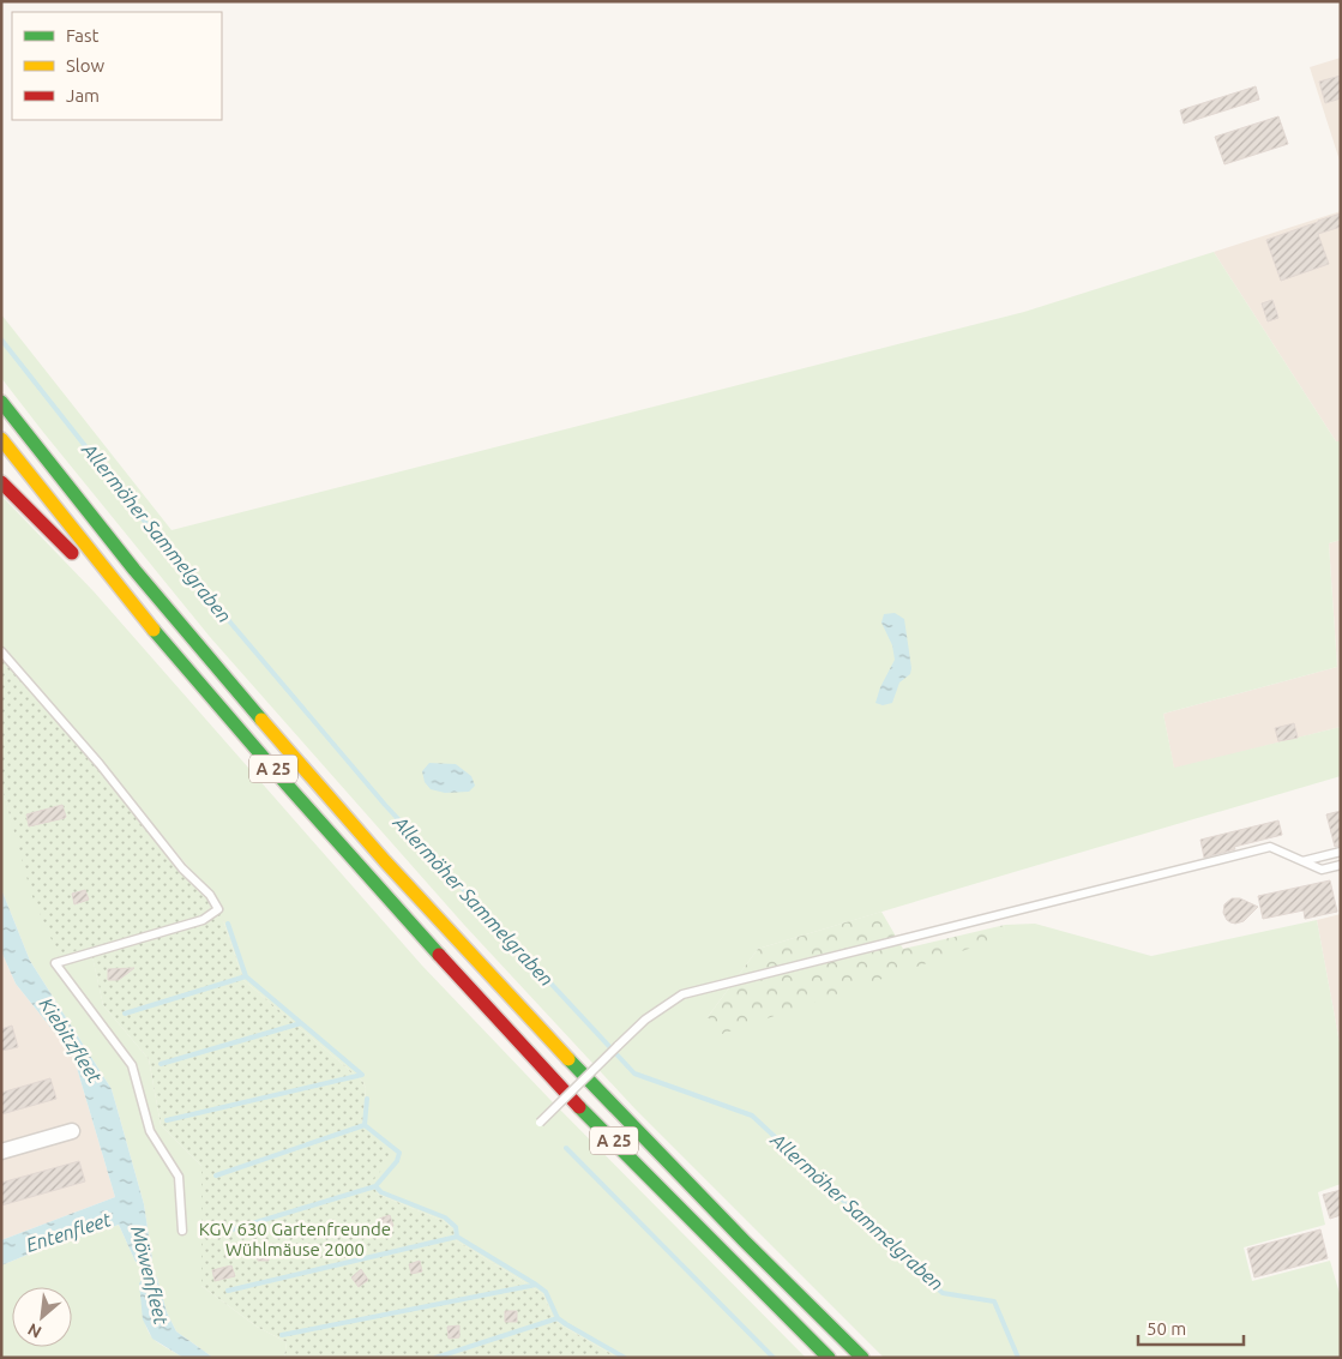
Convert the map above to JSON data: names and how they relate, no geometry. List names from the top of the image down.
{
  "streets": {
    "highway": ["A 25"]
  },
  "water": [
    "Allermöher Sammelgraben",
    "Kiebitzfleet",
    "Entenfleet",
    "Möwenfleet"
  ],
  "parks": ["KGV 630 Gartenfreunde Wühlmäuse 2000"],
  "legend": ["Fast", "Slow", "Jam"],
  "scale_bar": "50 m",
  "north": "bottom left"
}
